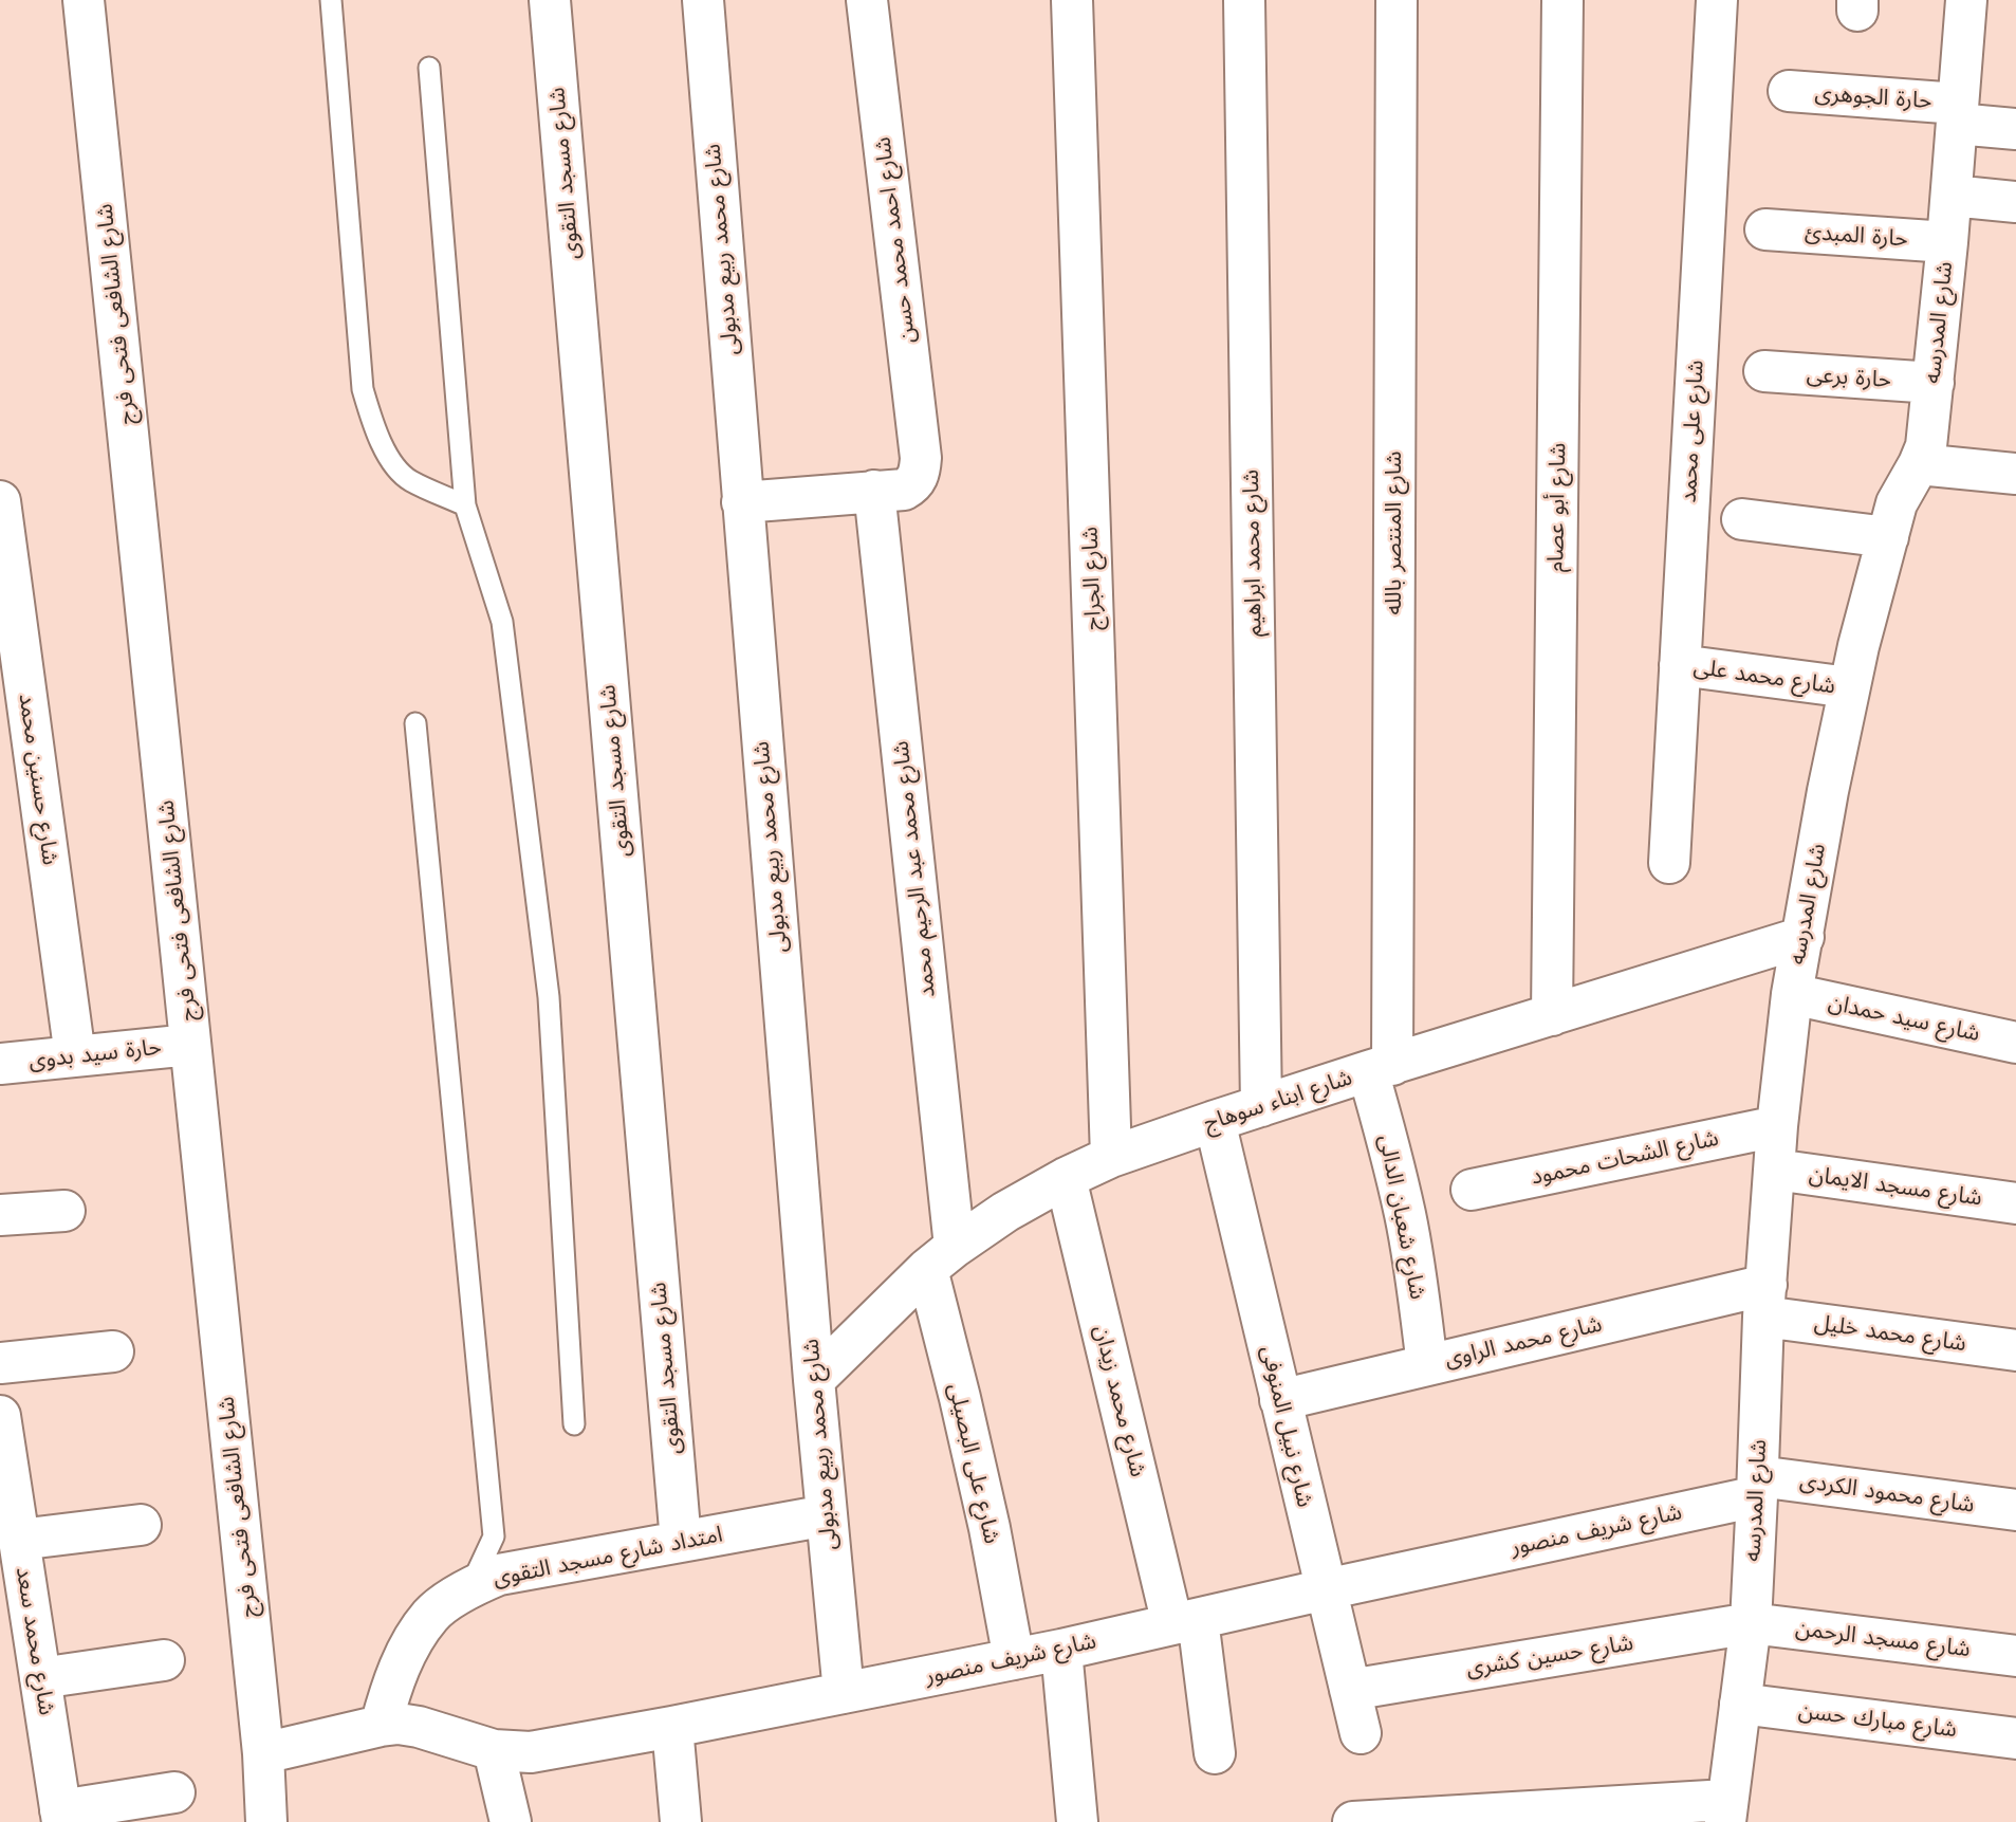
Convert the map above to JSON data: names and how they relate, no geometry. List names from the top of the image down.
{
  "streets": {
    "street": [
      "حارة الجوهرى",
      "شارع مسجد التقوى",
      "حارة المبدئ",
      "شارع احمد محمد حسن",
      "شارع محمد ربيع مدبولى",
      "شارع الشافعى فتحى فرج",
      "شارع المدرسه",
      "حارة برعى",
      "شارع على محمد",
      "شارع أبو عصام",
      "شارع المنتصر بالله",
      "شارع محمد ابراهيم",
      "شارع الجراج",
      "شارع محمد على",
      "شارع حسنين محمد",
      "شارع محمد عبد الرحيم محمد",
      "شارع سيد حمدان",
      "حارة سيد بدوى",
      "شارع ابناء سوهاج",
      "شارع الشحات محمود",
      "شارع مسجد الايمان",
      "شارع شعبان الدالى",
      "شارع محمد خليل",
      "شارع محمد الراوى",
      "شارع محمد زيدان",
      "شارع نبيل المنوفى",
      "شارع على البصيلى",
      "شارع محمود الكردى",
      "شارع شريف منصور",
      "امتداد شارع مسجد التقوى",
      "شارع مسجد الرحمن",
      "شارع محمد سعد",
      "شارع حسين كشرى",
      "شارع مبارك حسن"
    ]
  },
  "crossings": [
    ["حارة الجوهرى", "شارع المدرسه"],
    ["شارع مسجد التقوى", "امتداد شارع مسجد التقوى"],
    ["حارة المبدئ", "شارع المدرسه"],
    ["شارع احمد محمد حسن", "شارع محمد عبد الرحيم محمد"],
    ["شارع محمد ربيع مدبولى", "شارع ابناء سوهاج"],
    ["شارع محمد ربيع مدبولى", "شارع شريف منصور"],
    ["شارع محمد ربيع مدبولى", "امتداد شارع مسجد التقوى"],
    ["شارع الشافعى فتحى فرج", "حارة سيد بدوى"],
    ["شارع الشافعى فتحى فرج", "شارع شريف منصور"],
    ["شارع المدرسه", "حارة برعى"],
    ["شارع المدرسه", "شارع محمد على"],
    ["شارع المدرسه", "شارع سيد حمدان"],
    ["شارع المدرسه", "شارع ابناء سوهاج"],
    ["شارع المدرسه", "شارع الشحات محمود"],
    ["شارع المدرسه", "شارع مسجد الايمان"],
    ["شارع المدرسه", "شارع محمد خليل"],
    ["شارع المدرسه", "شارع محمد الراوى"],
    ["شارع المدرسه", "شارع محمود الكردى"],
    ["شارع المدرسه", "شارع شريف منصور"],
    ["شارع المدرسه", "شارع مسجد الرحمن"],
    ["شارع المدرسه", "شارع حسين كشرى"],
    ["شارع المدرسه", "شارع مبارك حسن"],
    ["شارع على محمد", "شارع محمد على"],
    ["شارع أبو عصام", "شارع ابناء سوهاج"],
    ["شارع المنتصر بالله", "شارع ابناء سوهاج"],
    ["شارع المنتصر بالله", "شارع شعبان الدالى"],
    ["شارع محمد ابراهيم", "شارع ابناء سوهاج"],
    ["شارع الجراج", "شارع ابناء سوهاج"],
    ["شارع حسنين محمد", "حارة سيد بدوى"],
    ["شارع محمد عبد الرحيم محمد", "شارع ابناء سوهاج"],
    ["شارع محمد عبد الرحيم محمد", "شارع على البصيلى"],
    ["شارع ابناء سوهاج", "شارع شعبان الدالى"],
    ["شارع ابناء سوهاج", "شارع محمد زيدان"],
    ["شارع ابناء سوهاج", "شارع نبيل المنوفى"],
    ["شارع ابناء سوهاج", "شارع على البصيلى"],
    ["شارع شعبان الدالى", "شارع محمد الراوى"],
    ["شارع محمد خليل", "شارع محمد الراوى"],
    ["شارع محمد الراوى", "شارع نبيل المنوفى"],
    ["شارع محمد زيدان", "شارع شريف منصور"],
    ["شارع نبيل المنوفى", "شارع شريف منصور"],
    ["شارع نبيل المنوفى", "شارع حسين كشرى"],
    ["شارع على البصيلى", "شارع شريف منصور"],
    ["شارع محمود الكردى", "شارع شريف منصور"],
    ["شارع شريف منصور", "امتداد شارع مسجد التقوى"],
    ["شارع مسجد الرحمن", "شارع حسين كشرى"]
  ]
}
